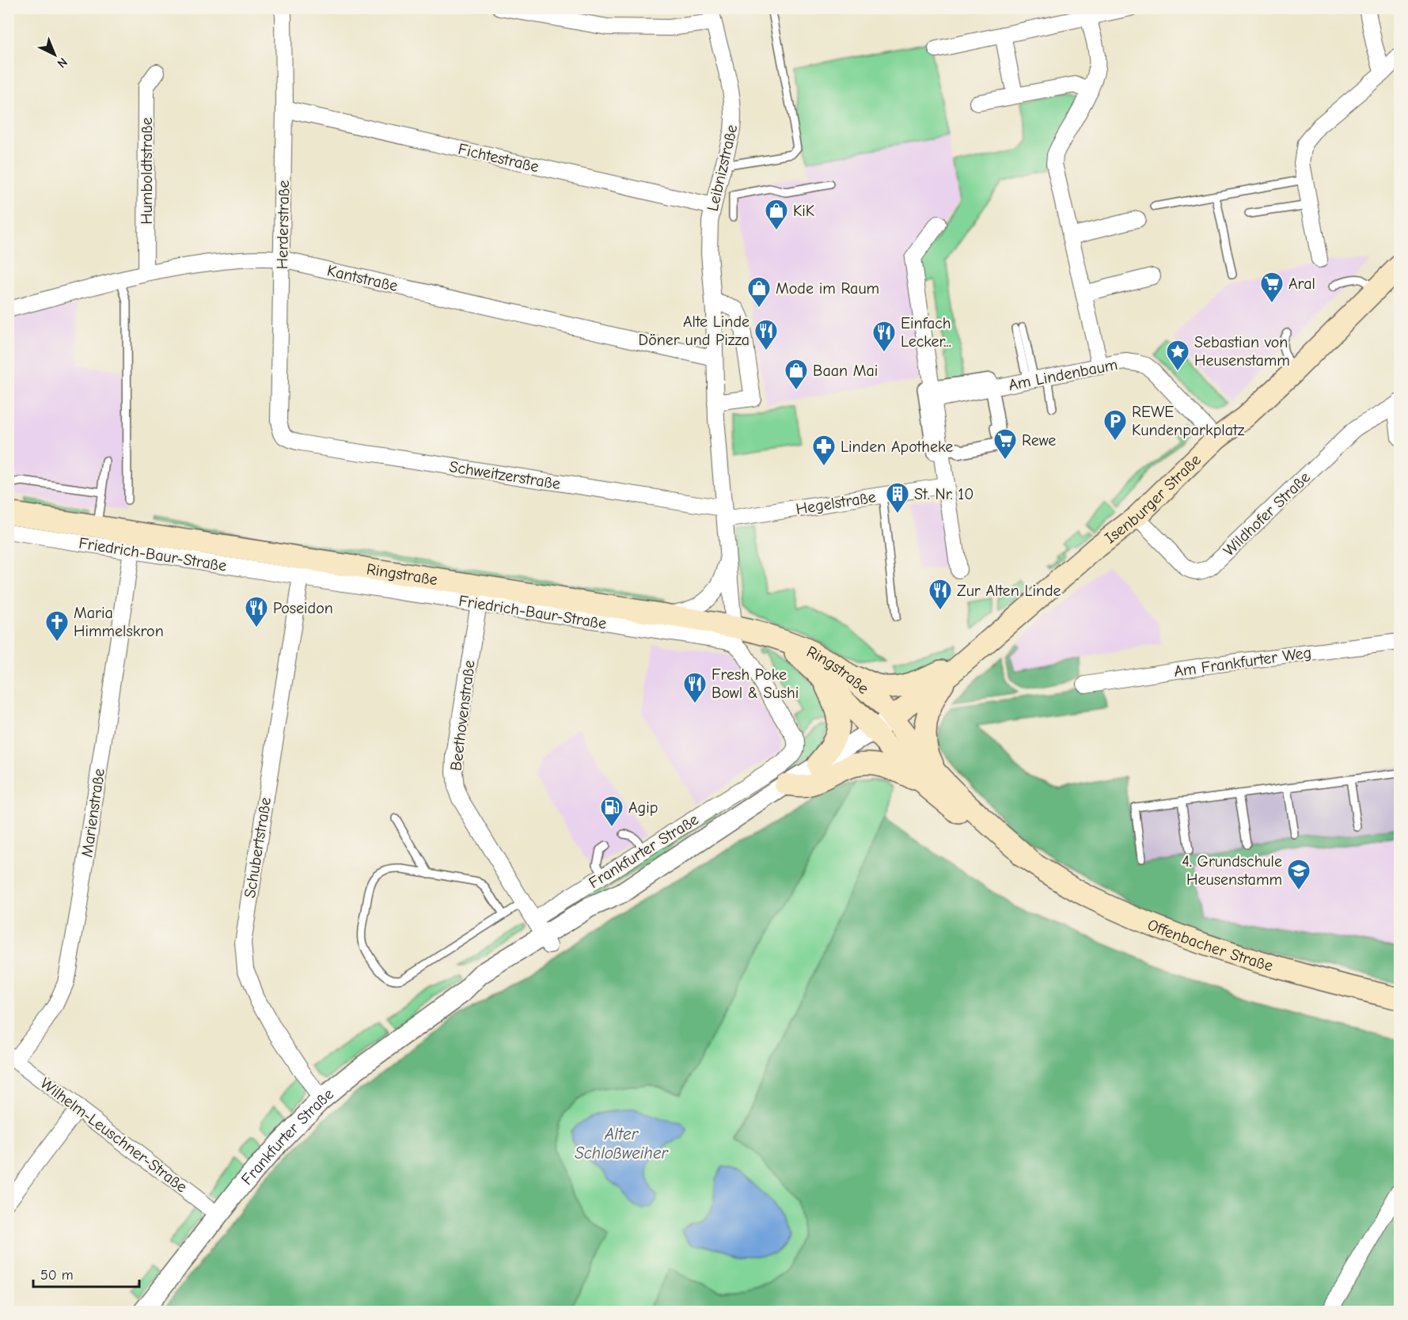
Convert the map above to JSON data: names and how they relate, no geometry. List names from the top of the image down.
{
  "streets": {
    "main road": ["Isenburger Straße", "Ringstraße", "Offenbacher Straße"],
    "street": [
      "Fichtestraße",
      "Leibnizstraße",
      "Humboldtstraße",
      "Herderstraße",
      "Kantstraße",
      "Am Lindenbaum",
      "Schweitzerstraße",
      "Hegelstraße",
      "Wildhofer Straße",
      "Friedrich-Baur-Straße",
      "Am Frankfurter Weg",
      "Beethovenstraße",
      "Marienstraße",
      "Schubertstraße",
      "Frankfurter Straße",
      "Wilhelm-Leuschner-Straße"
    ]
  },
  "crossings": [
    ["Fichtestraße", "Leibnizstraße"],
    ["Fichtestraße", "Herderstraße"],
    ["Leibnizstraße", "Kantstraße"],
    ["Leibnizstraße", "Schweitzerstraße"],
    ["Leibnizstraße", "Hegelstraße"],
    ["Leibnizstraße", "Ringstraße"],
    ["Humboldtstraße", "Kantstraße"],
    ["Herderstraße", "Kantstraße"],
    ["Herderstraße", "Schweitzerstraße"],
    ["Am Lindenbaum", "Isenburger Straße"],
    ["Schweitzerstraße", "Hegelstraße"],
    ["Isenburger Straße", "Wildhofer Straße"],
    ["Isenburger Straße", "Ringstraße"],
    ["Isenburger Straße", "Frankfurter Straße"],
    ["Isenburger Straße", "Offenbacher Straße"],
    ["Friedrich-Baur-Straße", "Beethovenstraße"],
    ["Friedrich-Baur-Straße", "Marienstraße"],
    ["Friedrich-Baur-Straße", "Schubertstraße"],
    ["Friedrich-Baur-Straße", "Frankfurter Straße"],
    ["Ringstraße", "Frankfurter Straße"],
    ["Ringstraße", "Offenbacher Straße"],
    ["Beethovenstraße", "Frankfurter Straße"],
    ["Marienstraße", "Wilhelm-Leuschner-Straße"],
    ["Schubertstraße", "Frankfurter Straße"],
    ["Frankfurter Straße", "Offenbacher Straße"],
    ["Frankfurter Straße", "Wilhelm-Leuschner-Straße"]
  ],
  "water": ["Alter Schloßweiher"],
  "places": {
    "shop": ["KiK", "Mode im Raum", "Baan Mai"],
    "supermarket": ["Aral", "Rewe"],
    "restaurant": [
      "Alte Linde Döner und Pizza",
      "Einfach Lecker...",
      "Zur Alten Linde",
      "Poseidon",
      "Fresh Poke Bowl & Sushi"
    ],
    "place": ["Sebastian von Heusenstamm"],
    "parking": ["REWE Kundenparkplatz"],
    "pharmacy": ["Linden Apotheke"],
    "building": ["St. Nr. 10"],
    "church": ["Maria Himmelskron"],
    "fuel station": ["Agip"],
    "school or university": ["4. Grundschule Heusenstamm"]
  },
  "scale_bar": "50 m",
  "north": "bottom right"
}
